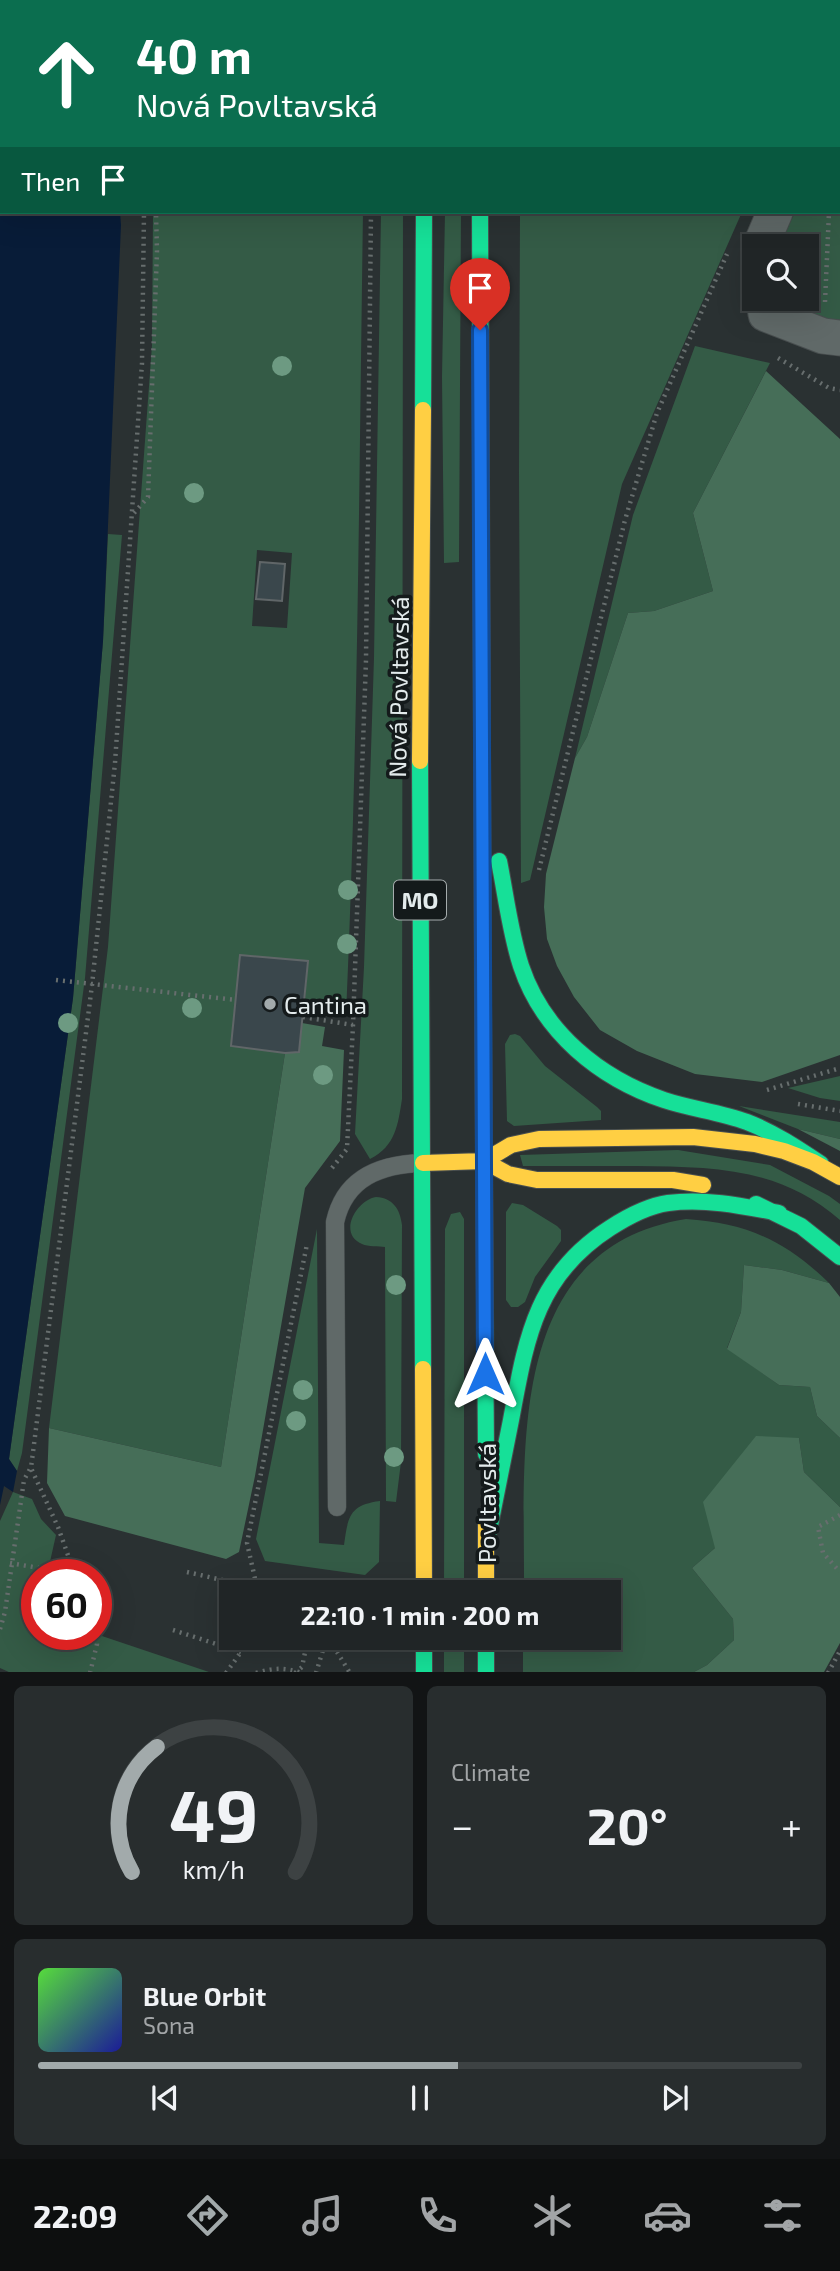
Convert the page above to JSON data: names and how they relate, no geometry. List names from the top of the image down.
{
  "streets": {
    "main road": ["Nová Povltavská", "MO", "Povltavská"]
  },
  "crossings": [
    ["Nová Povltavská", "MO"],
    ["MO", "Povltavská"]
  ],
  "places": ["Cantina"],
  "page": {
    "turn": ["40 m", "Nová Povltavská"],
    "then": "Then",
    "limit": "60",
    "trip": "22:10 · 1 min · 200 m",
    "tile": "Climate",
    "heat": ["−", "20°", "+"],
    "song": ["Blue Orbit", "Sona"],
    "tabs": "22:09",
    "gauge": ["49", "km/h"]
  }
}
